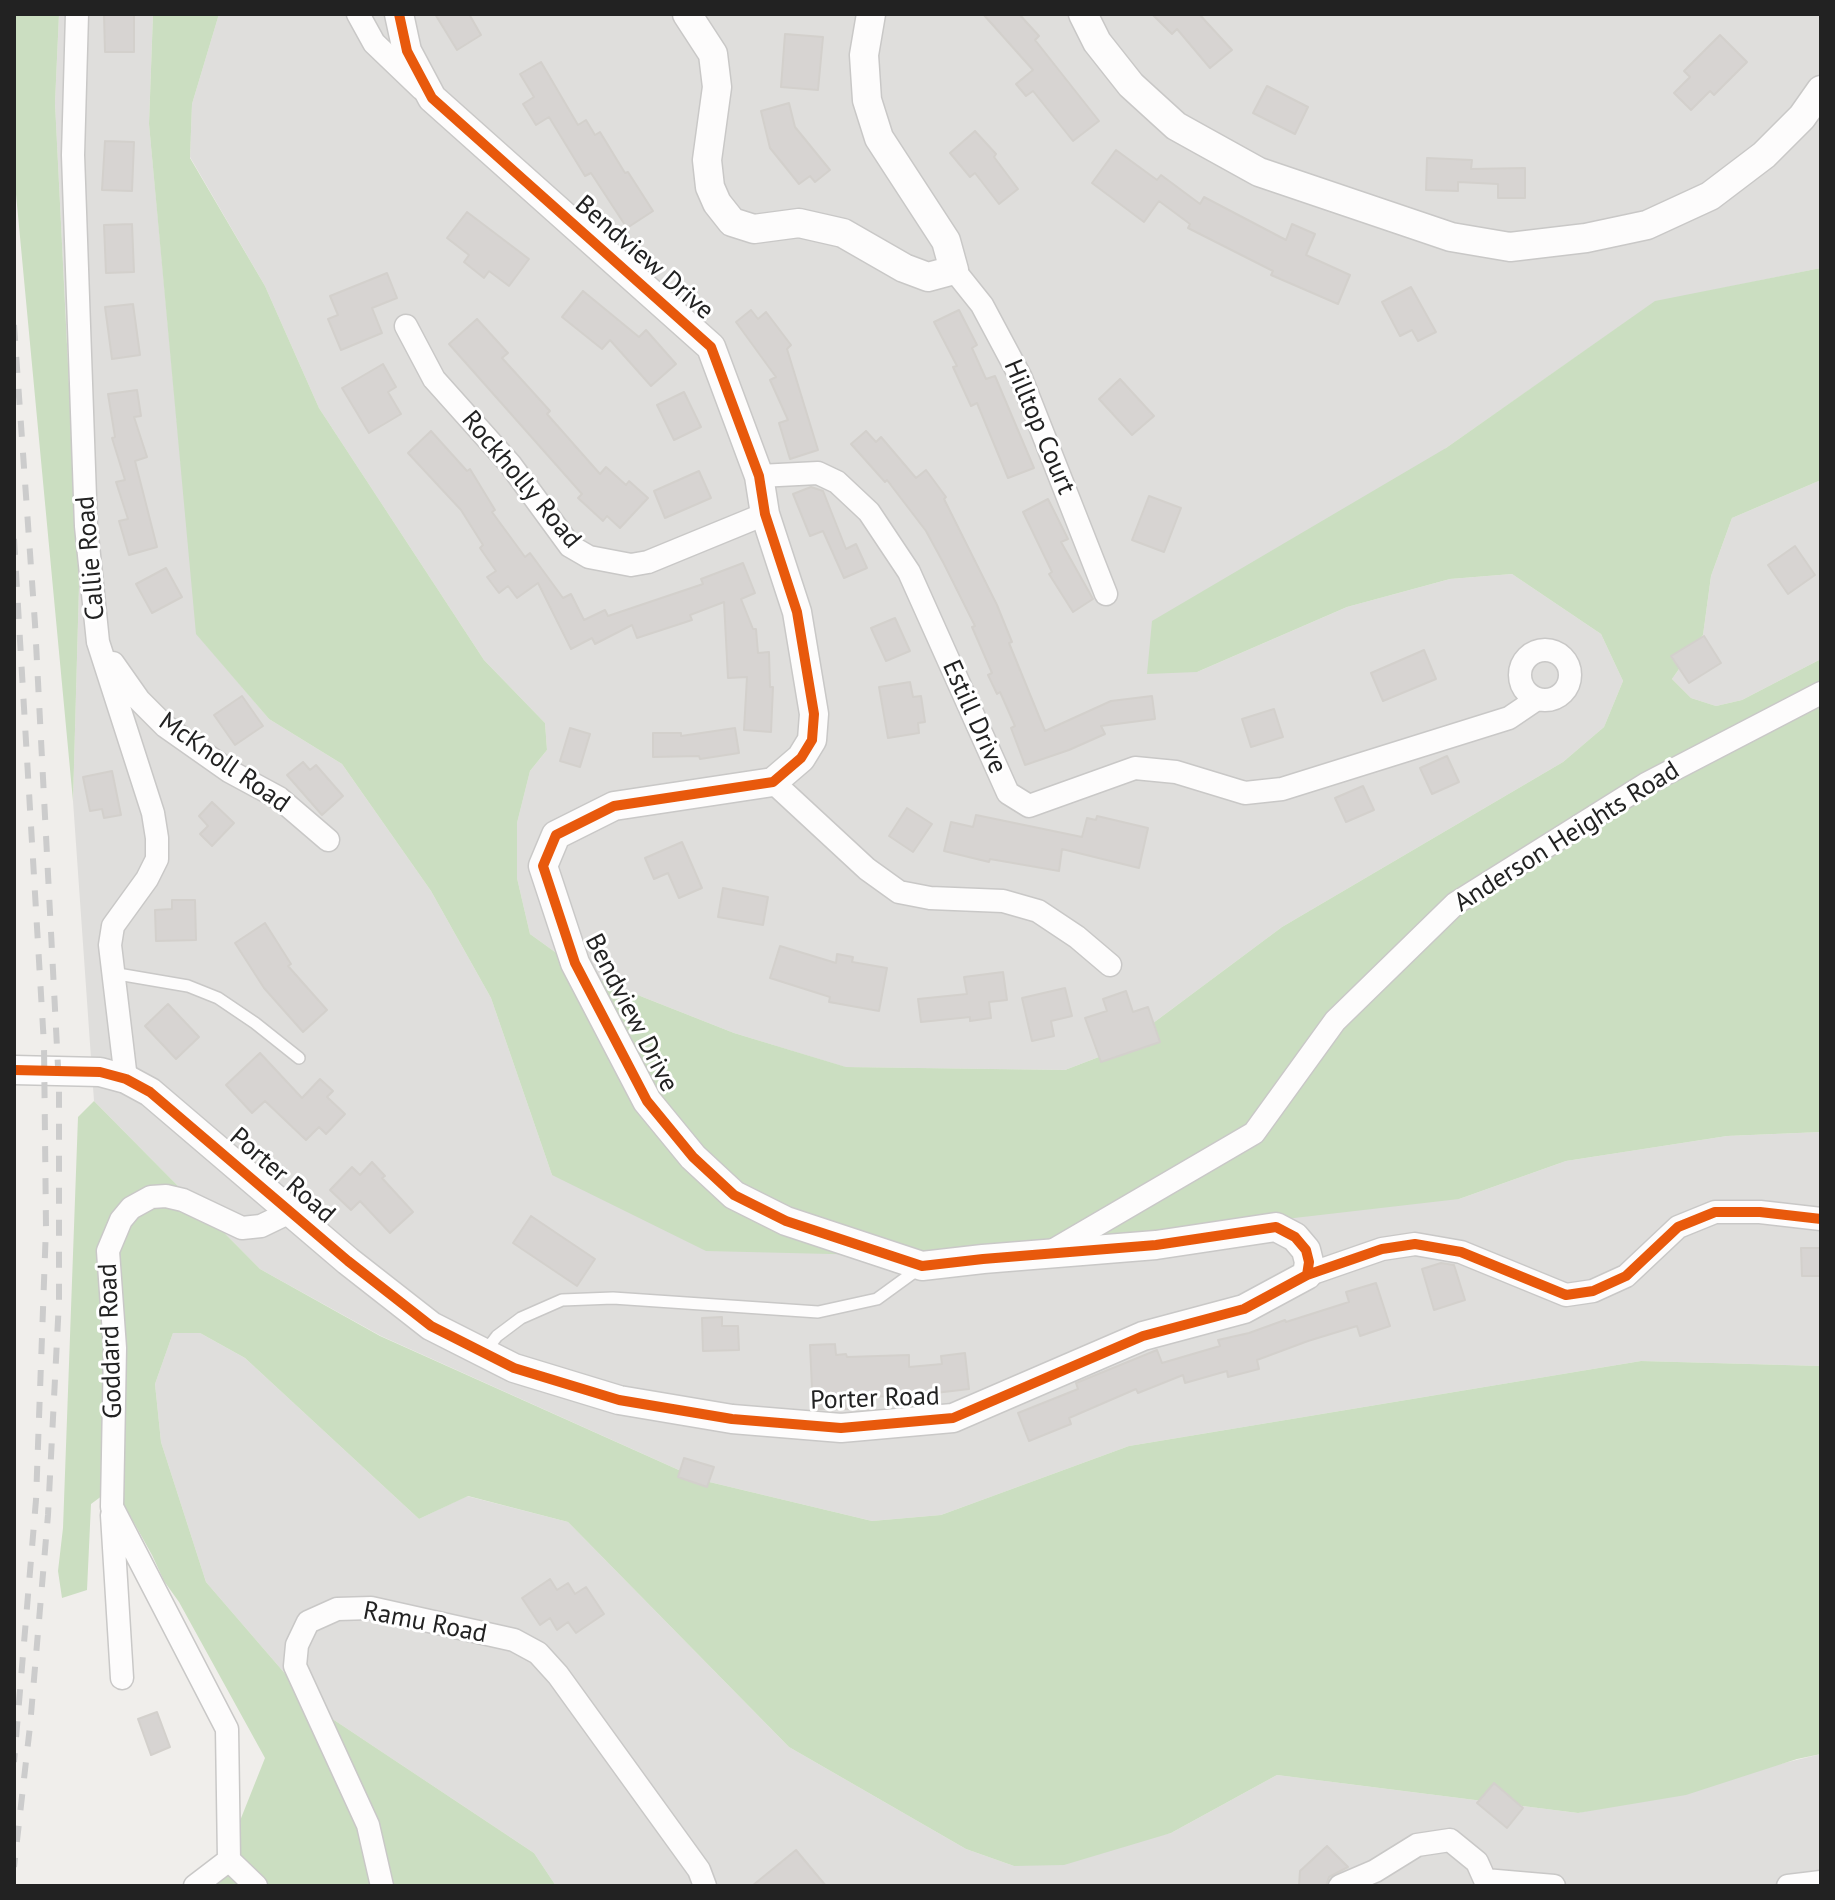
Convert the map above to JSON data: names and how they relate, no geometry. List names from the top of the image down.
{
  "streets": {
    "street": [
      "Bendview Drive",
      "Hilltop Court",
      "Rockholly Road",
      "Callie Road",
      "Estill Drive",
      "McKnoll Road",
      "Anderson Heights Road",
      "Porter Road",
      "Goddard Road",
      "Ramu Road"
    ]
  },
  "crossings": [
    ["Bendview Drive", "Rockholly Road"],
    ["Bendview Drive", "Estill Drive"],
    ["Bendview Drive", "Anderson Heights Road"],
    ["Bendview Drive", "Porter Road"],
    ["Callie Road", "McKnoll Road"],
    ["Callie Road", "Porter Road"],
    ["Porter Road", "Goddard Road"]
  ]
}
